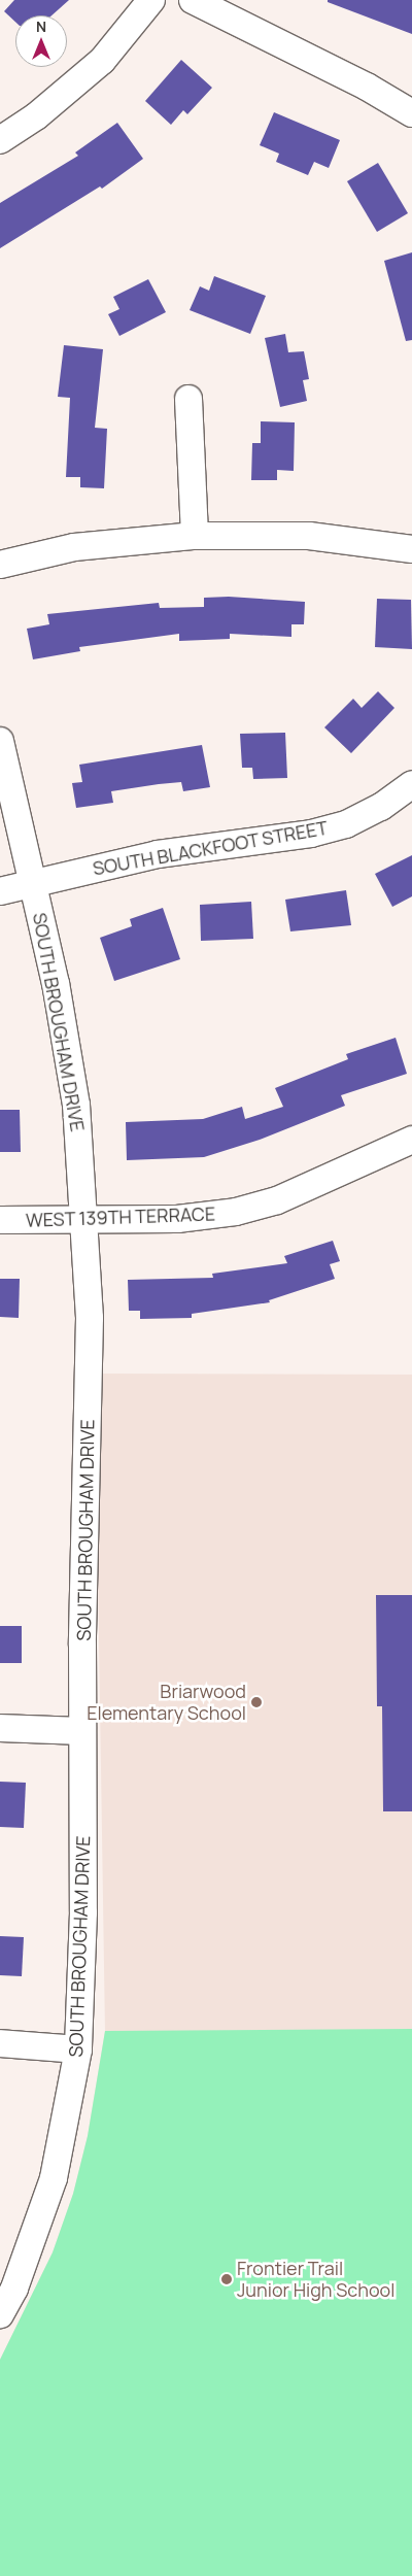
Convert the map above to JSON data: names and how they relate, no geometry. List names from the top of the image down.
{
  "streets": {
    "street": ["SOUTH BLACKFOOT STREET", "SOUTH BROUGHAM DRIVE", "WEST 139TH TERRACE"]
  },
  "crossings": [
    ["SOUTH BLACKFOOT STREET", "SOUTH BROUGHAM DRIVE"],
    ["SOUTH BROUGHAM DRIVE", "WEST 139TH TERRACE"]
  ],
  "places": ["Briarwood Elementary School", "Frontier Trail Junior High School"],
  "north": "top"
}
